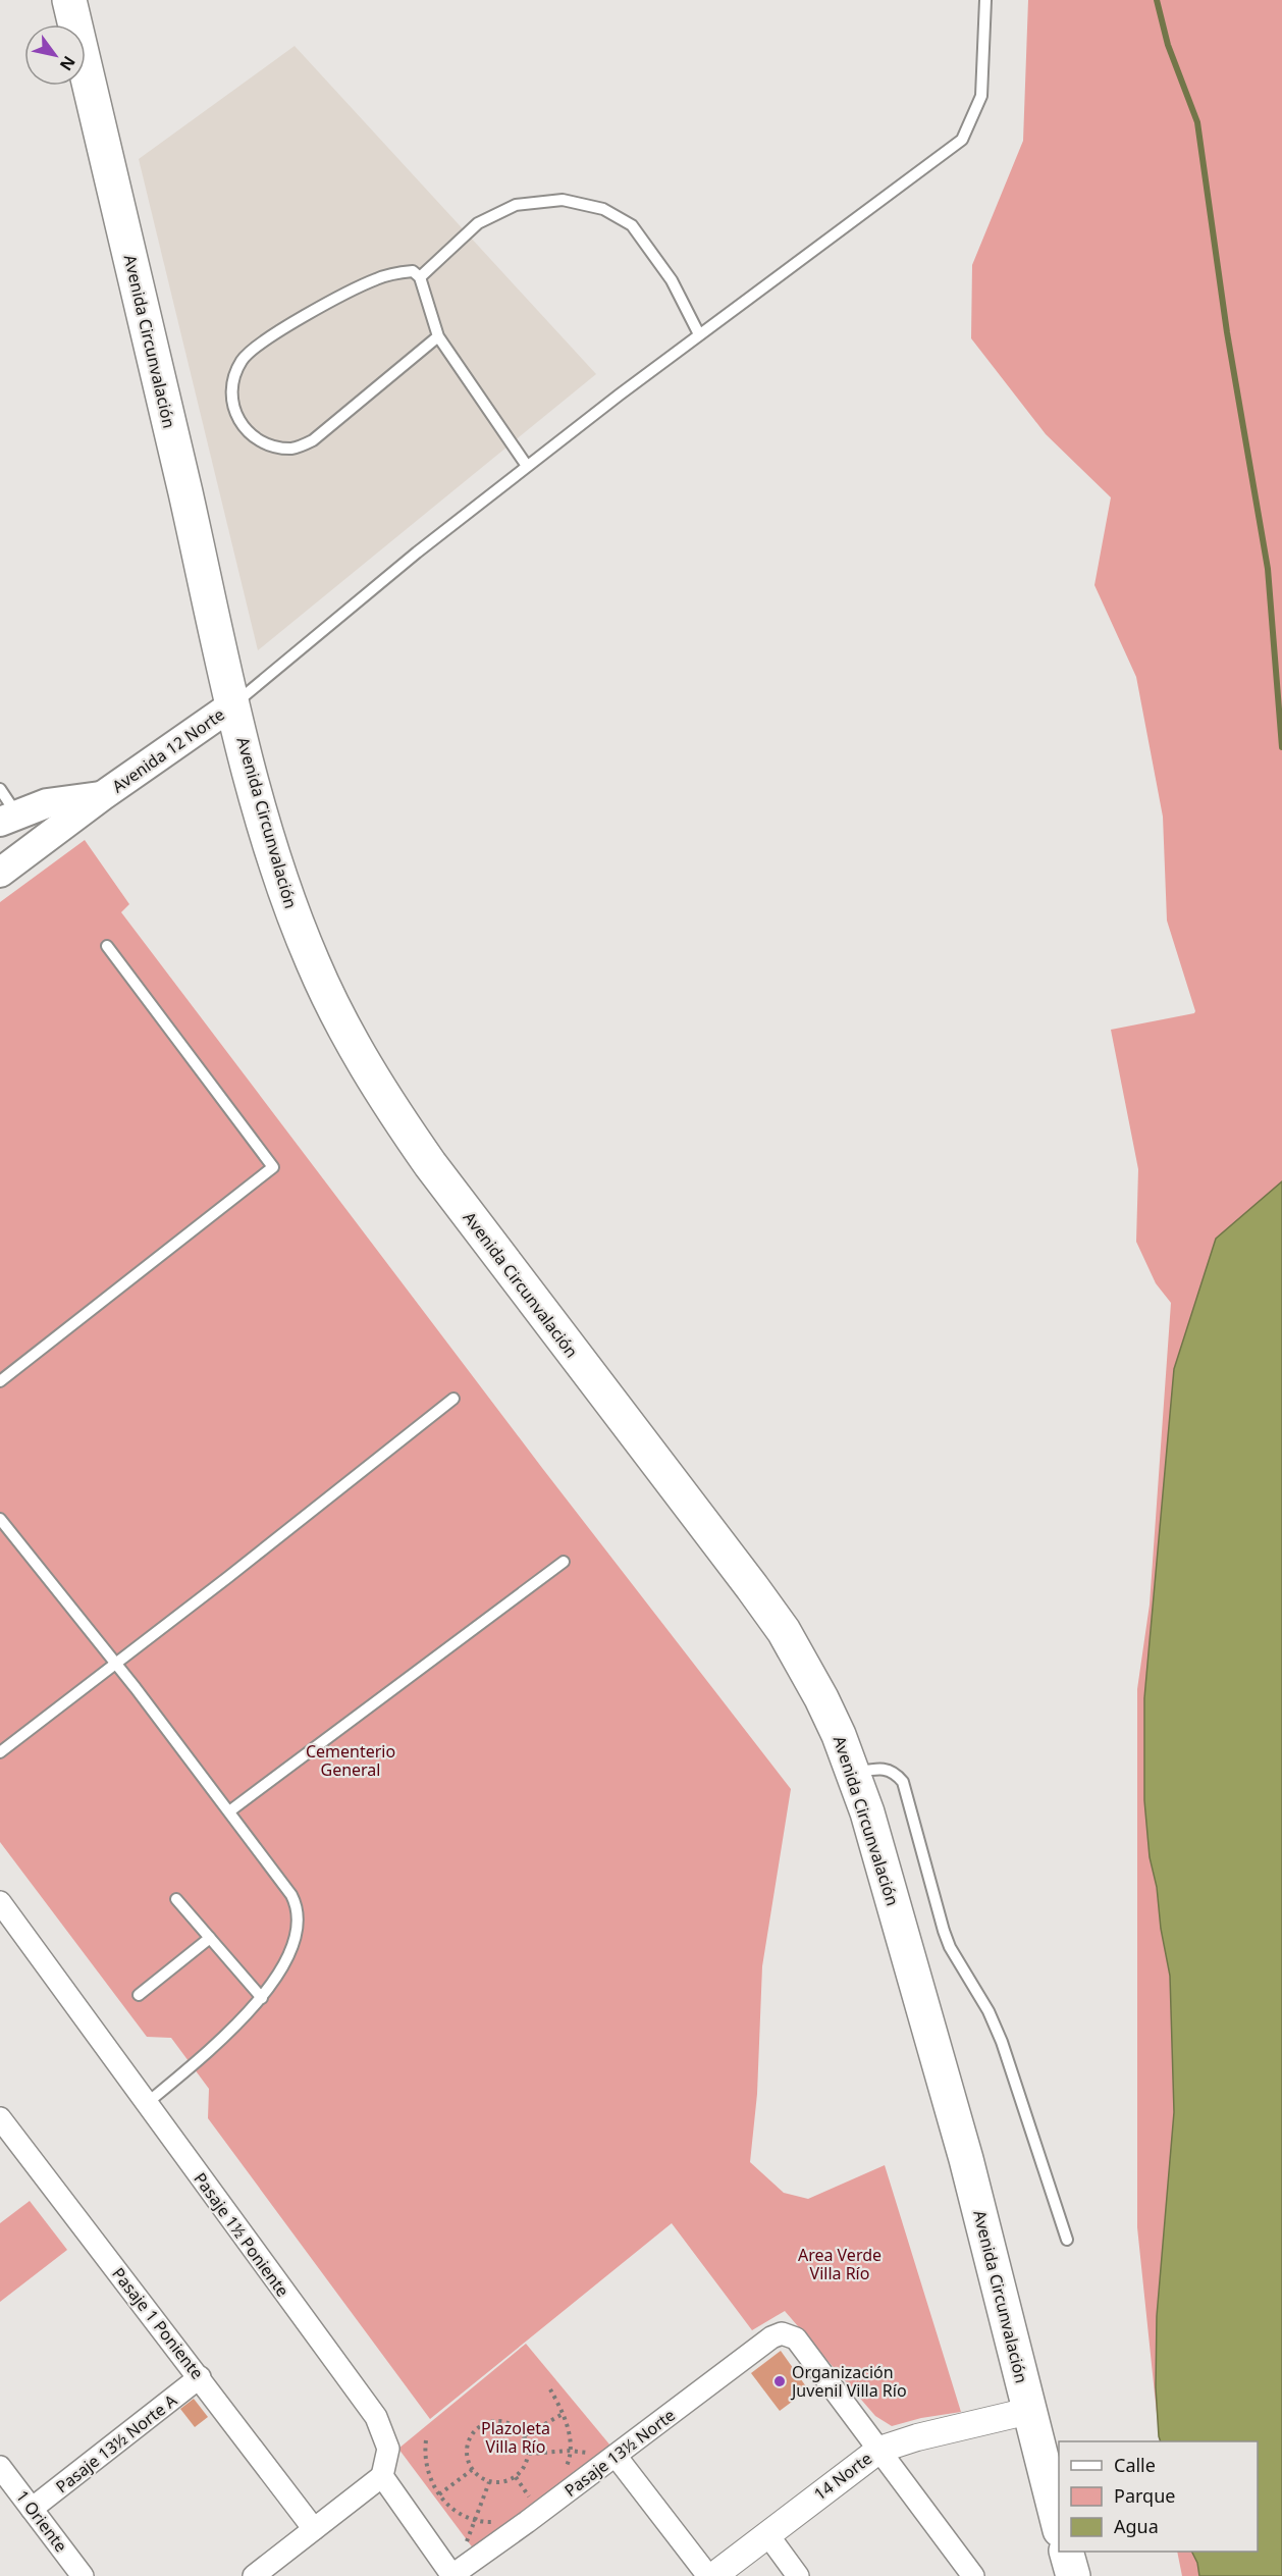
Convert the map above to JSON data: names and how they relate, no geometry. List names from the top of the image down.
{
  "streets": {
    "main road": ["Avenida Circunvalación", "Avenida 12 Norte"],
    "street": [
      "Pasaje 1½ Poniente",
      "Pasaje 1 Poniente",
      "Pasaje 13½ Norte A",
      "Pasaje 13½ Norte",
      "14 Norte",
      "1 Oriente"
    ]
  },
  "crossings": [
    ["Avenida Circunvalación", "Avenida 12 Norte"],
    ["Avenida Circunvalación", "14 Norte"],
    ["Pasaje 1 Poniente", "Pasaje 13½ Norte A"],
    ["Pasaje 13½ Norte A", "1 Oriente"],
    ["Pasaje 13½ Norte", "14 Norte"]
  ],
  "parks": ["Cementerio General", "Area Verde Villa Río", "Plazoleta Villa Río"],
  "places": ["Organización Juvenil Villa Río"],
  "legend": ["Calle", "Parque", "Agua"],
  "north": "bottom right"
}
